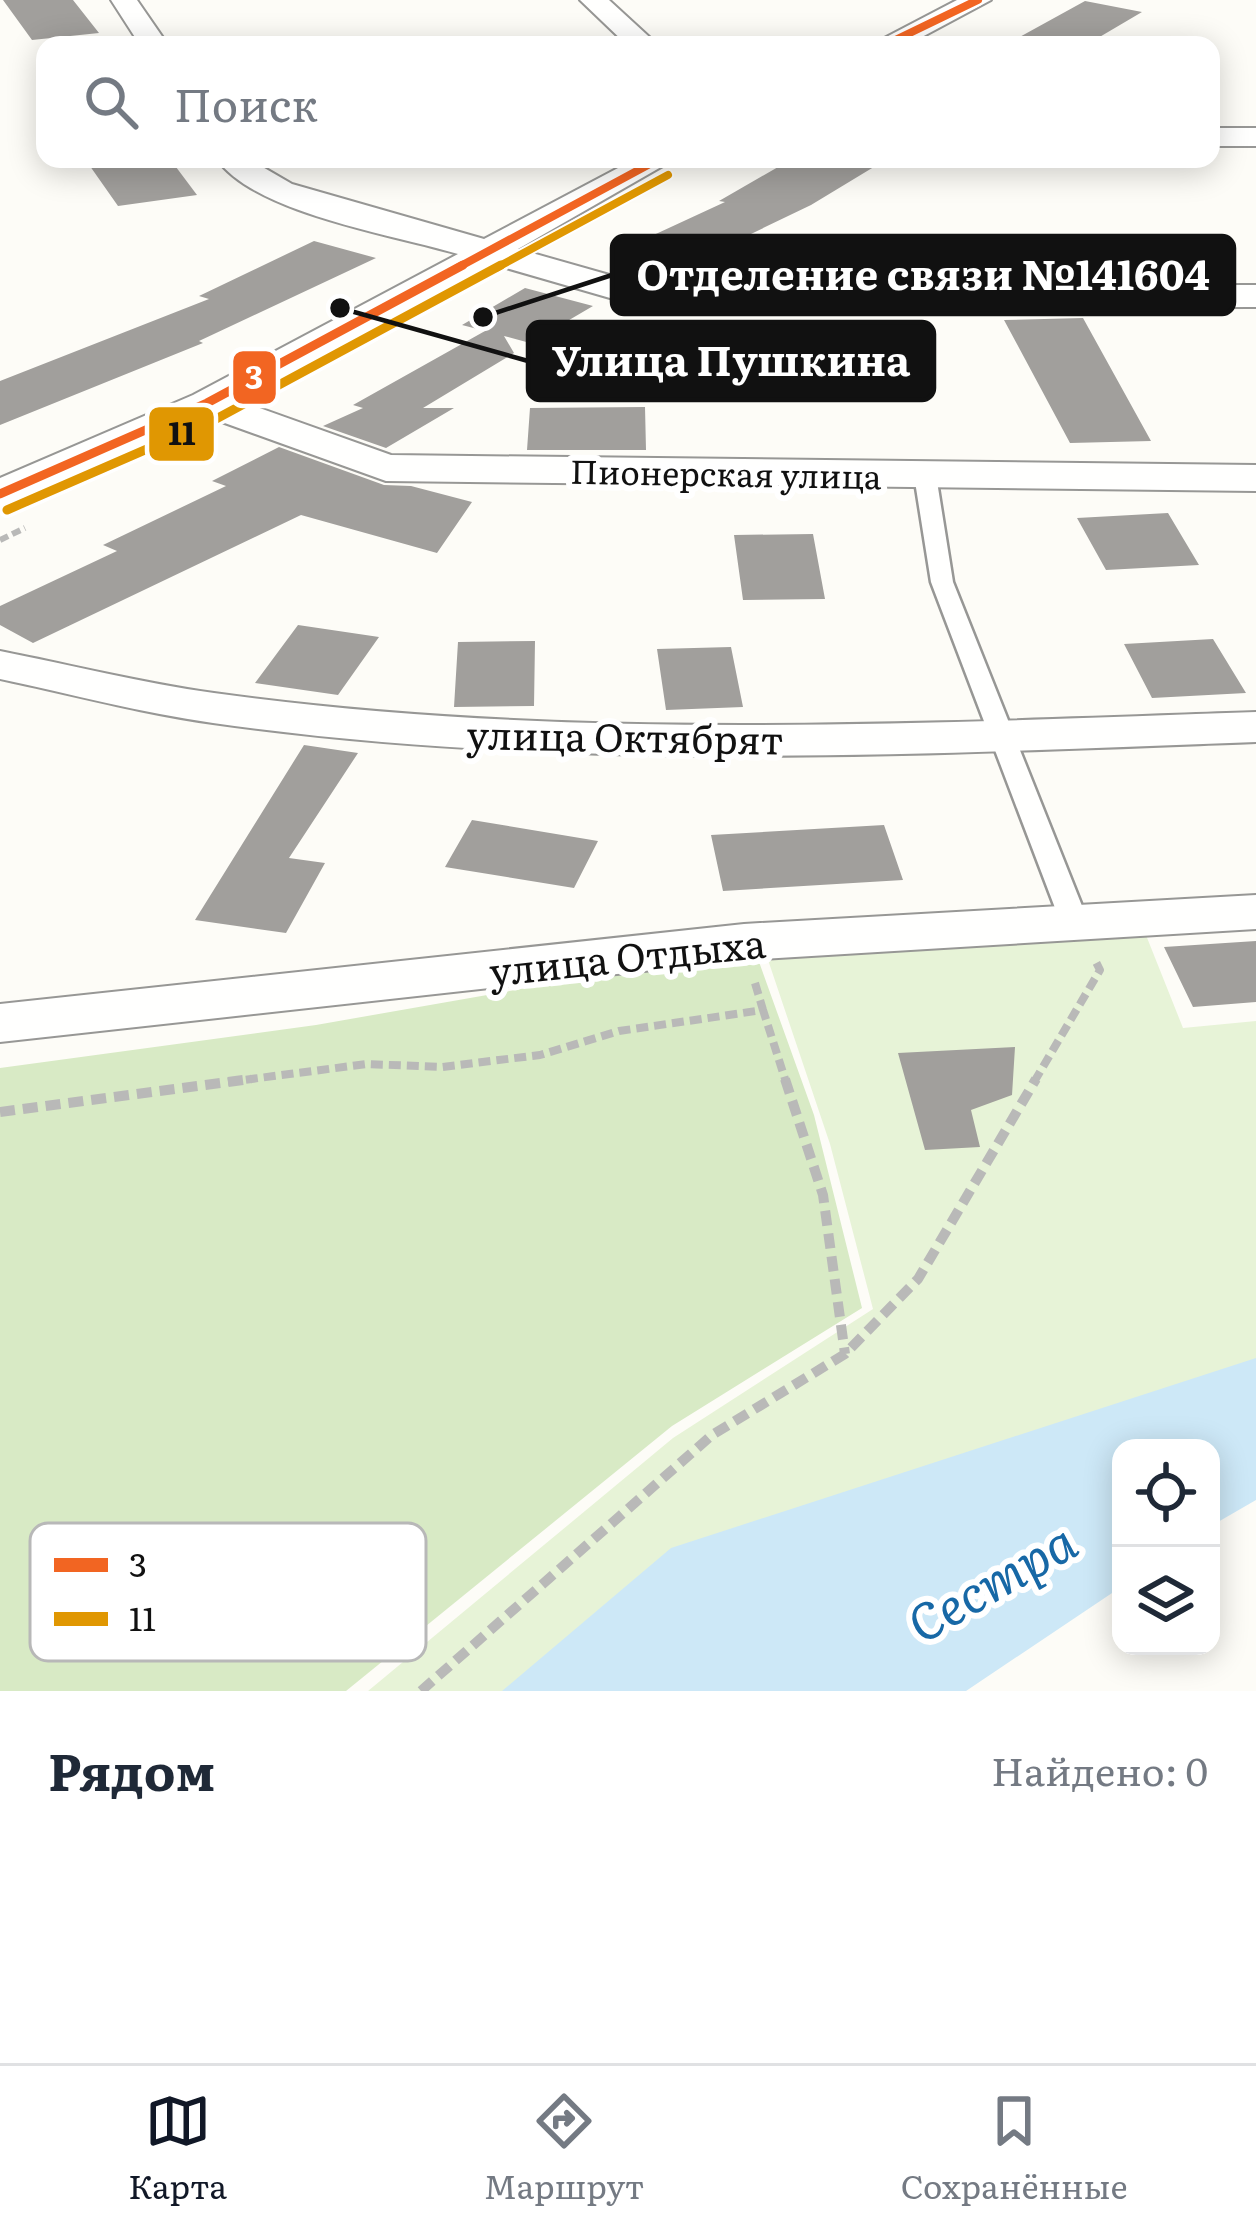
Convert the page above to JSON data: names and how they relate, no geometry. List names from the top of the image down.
{
  "streets": {
    "street": ["Пионерская улица", "улица Октябрят", "улица Отдыха"]
  },
  "water": ["Сестра"],
  "places": ["Улица Пушкина", "Отделение связи №141604"],
  "lines": ["transit line 3", "transit line 11"],
  "legend": ["3", "11"],
  "page": {
    "search": "Поиск",
    "heading": ["Рядом", "Найдено: 0"],
    "nav": ["Карта", "Маршрут", "Сохранённые"]
  }
}
